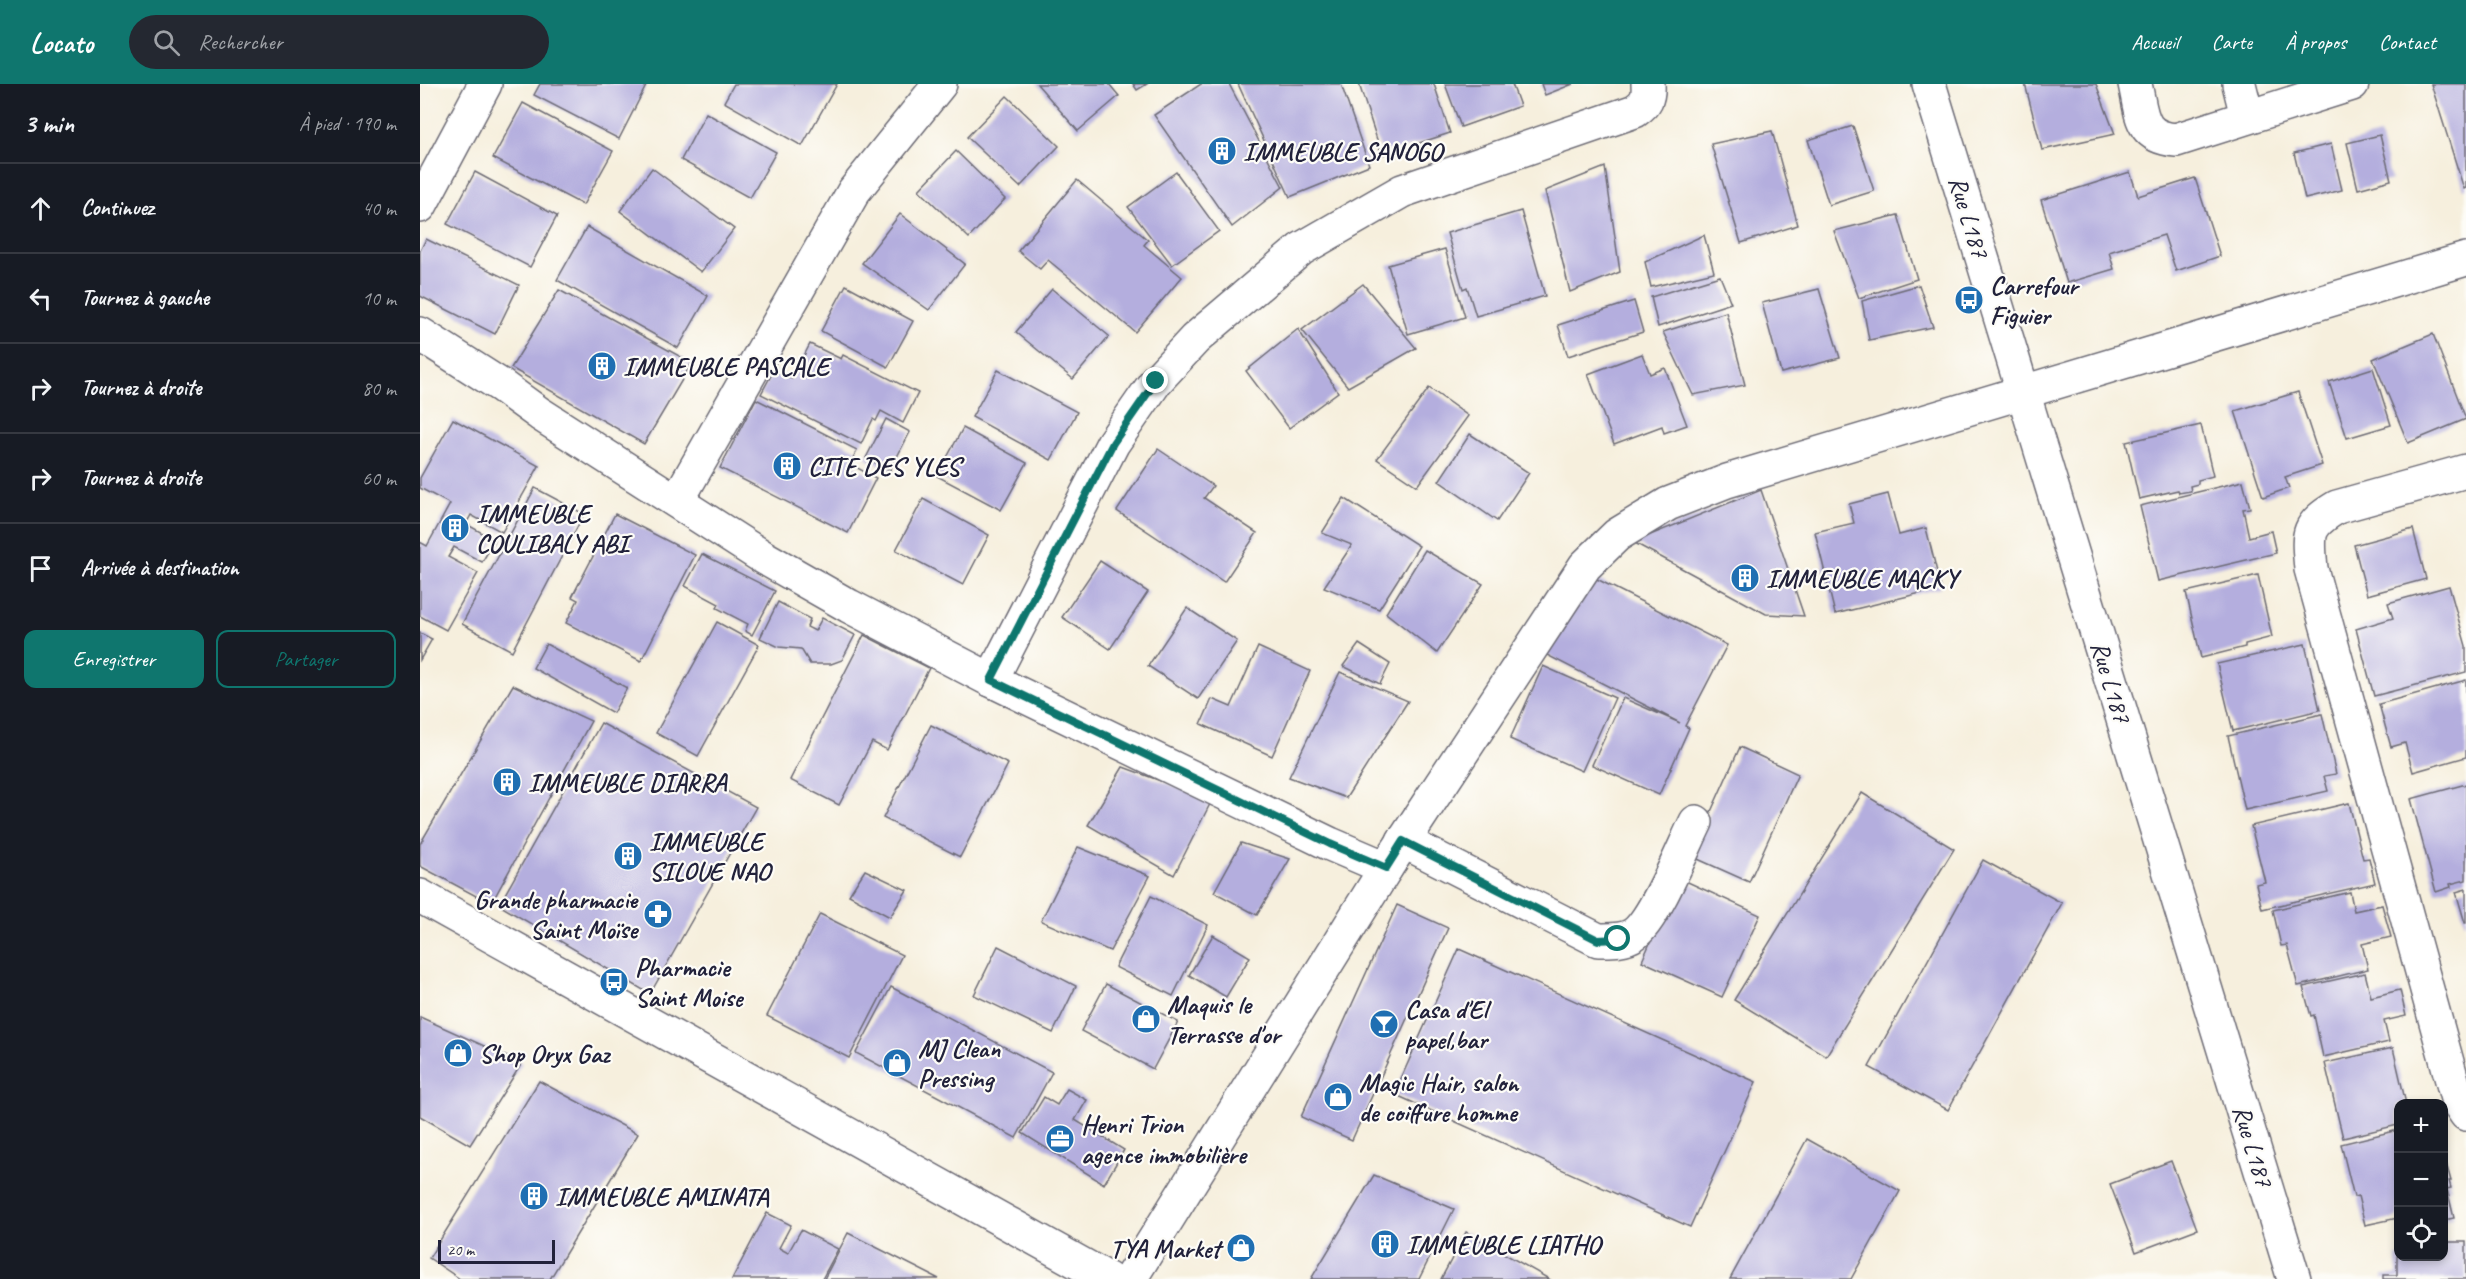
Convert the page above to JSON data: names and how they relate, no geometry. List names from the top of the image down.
{
  "streets": {
    "street": ["Rue L187"]
  },
  "places": {
    "building": [
      "IMMEUBLE SANOGO",
      "IMMEUBLE PASCALE",
      "CITE DES YLES",
      "IMMEUBLE COULIBALY ABI",
      "IMMEUBLE MACKY",
      "IMMEUBLE DIARRA",
      "IMMEUBLE SILOUE NAO",
      "IMMEUBLE AMINATA",
      "IMMEUBLE LIATHO"
    ],
    "bus stop": ["Carrefour Figuier", "Pharmacie Saint Moise"],
    "pharmacy": ["Grande pharmacie Saint Moïse"],
    "shop": [
      "Maquis le Terrasse d'or",
      "Shop Oryx Gaz",
      "MJ Clean Pressing",
      "Magic Hair, salon de coiffure homme",
      "TYA Market"
    ],
    "bar": ["Casa d'El papel,bar"],
    "office": ["Henri Trion agence immobilière"]
  },
  "scale_bar": "20 m",
  "page": {
    "header": "Locato",
    "search": "Rechercher",
    "nav": [
      "Accueil",
      "Carte",
      "À propos",
      "Contact"
    ],
    "heading": ["3 min", "À pied · 190 m"],
    "list": [
      ["Continuez", "40 m"],
      ["Tournez à gauche", "10 m"],
      ["Tournez à droite", "80 m"],
      ["Tournez à droite", "60 m"],
      "Arrivée à destination"
    ],
    "buttons": ["Enregistrer", "Partager"],
    "map_buttons": ["+", "−"],
    "scale": "20 m"
  }
}
